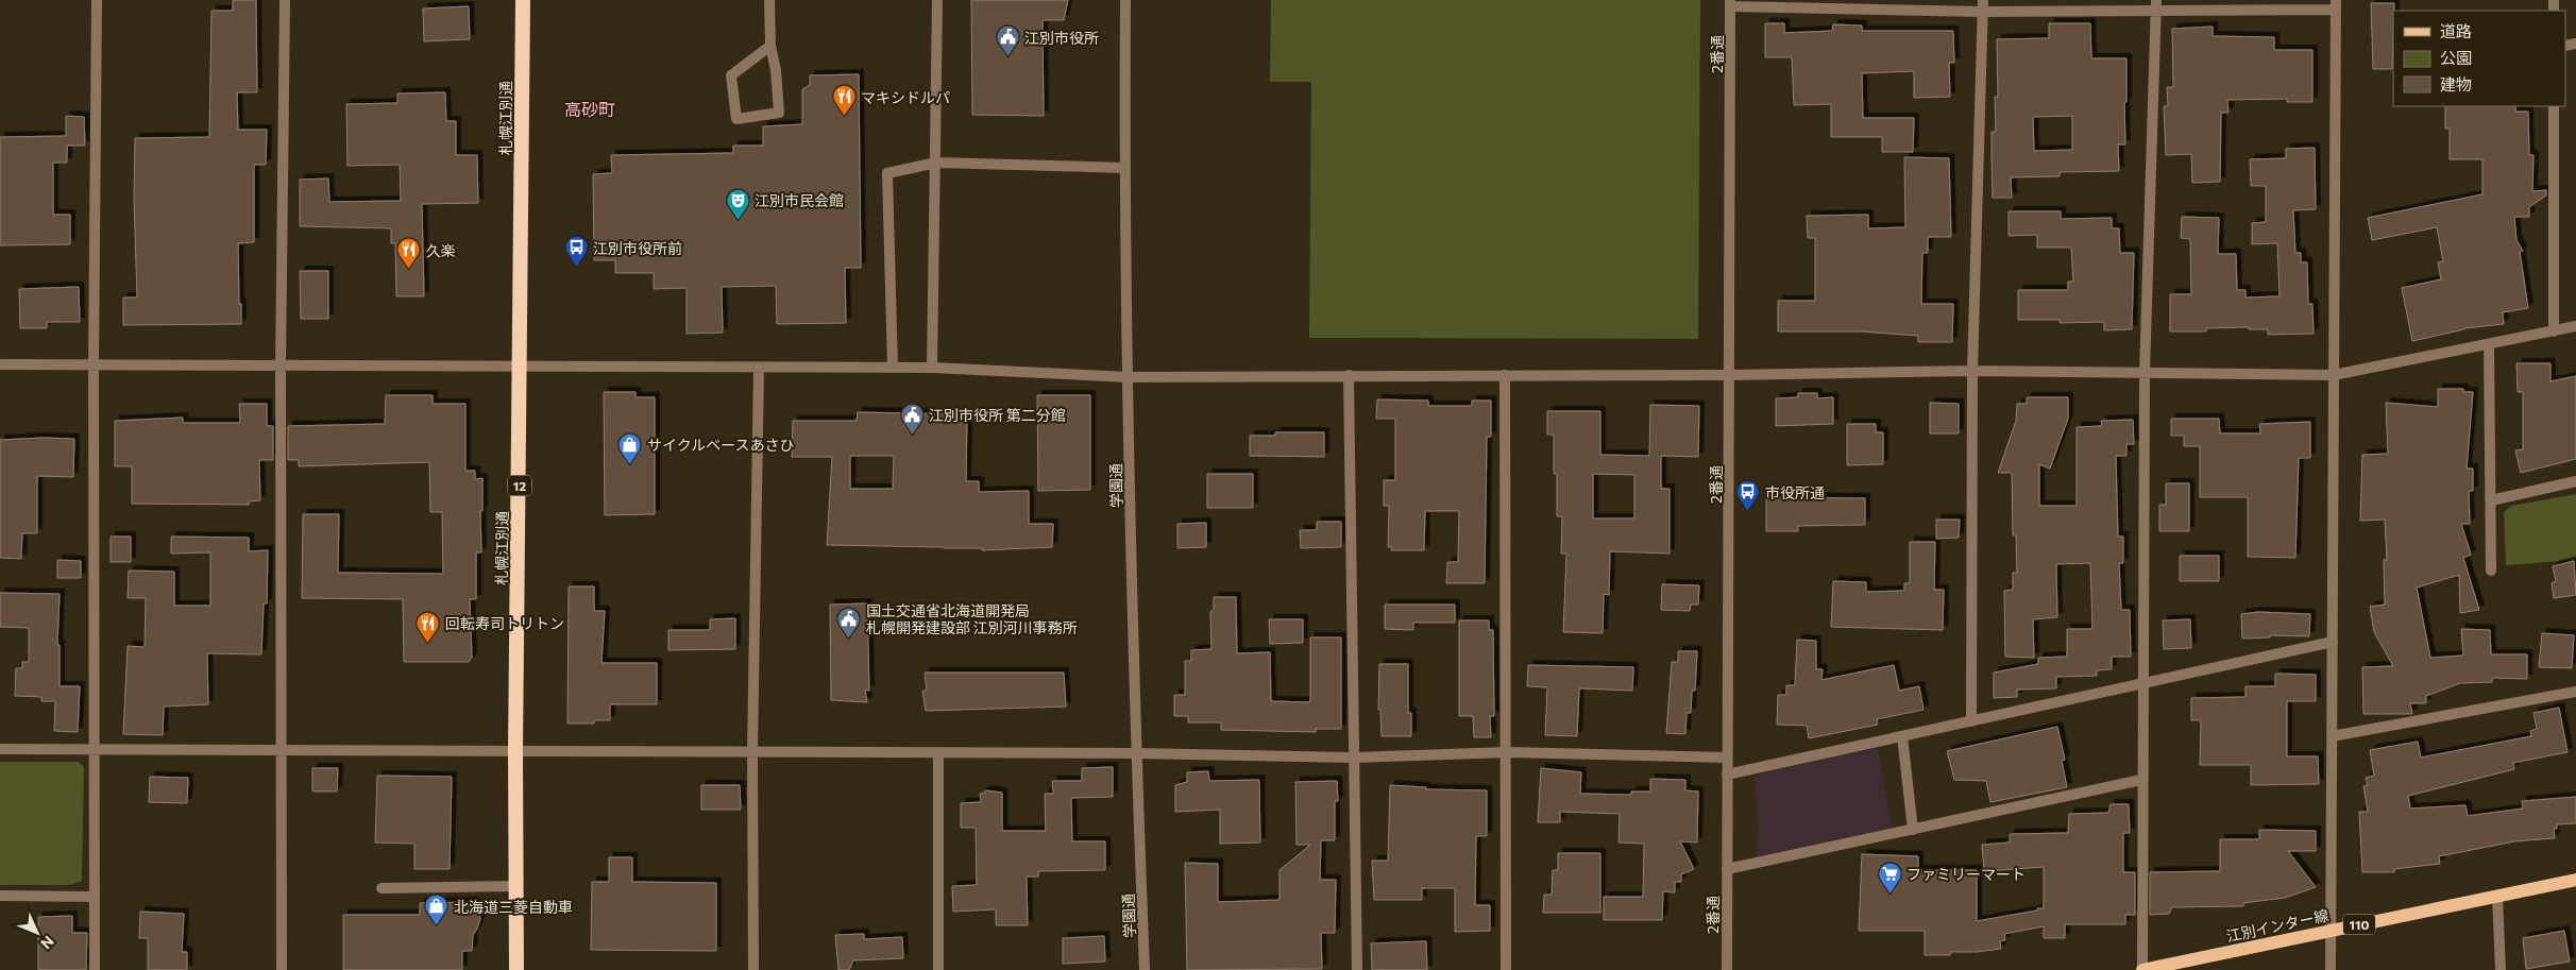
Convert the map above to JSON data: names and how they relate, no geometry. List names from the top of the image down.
{
  "streets": {
    "highway": ["札幌江別通", "12"],
    "main road": ["110", "江別インター線"],
    "street": ["2番通", "学園通"]
  },
  "districts": ["高砂町"],
  "places": {
    "public building": ["江別市役所", "江別市役所 第二分館", "国土交通省北海道開発局 札幌開発建設部 江別河川事務所"],
    "restaurant": ["マキシドルパ", "久楽", "回転寿司トリトン"],
    "theatre": ["江別市民会館"],
    "bus stop": ["江別市役所前", "市役所通"],
    "shop": ["サイクルベースあさひ", "北海道三菱自動車"],
    "supermarket": ["ファミリーマート"]
  },
  "legend": ["道路", "公園", "建物"],
  "north": "bottom right"
}
